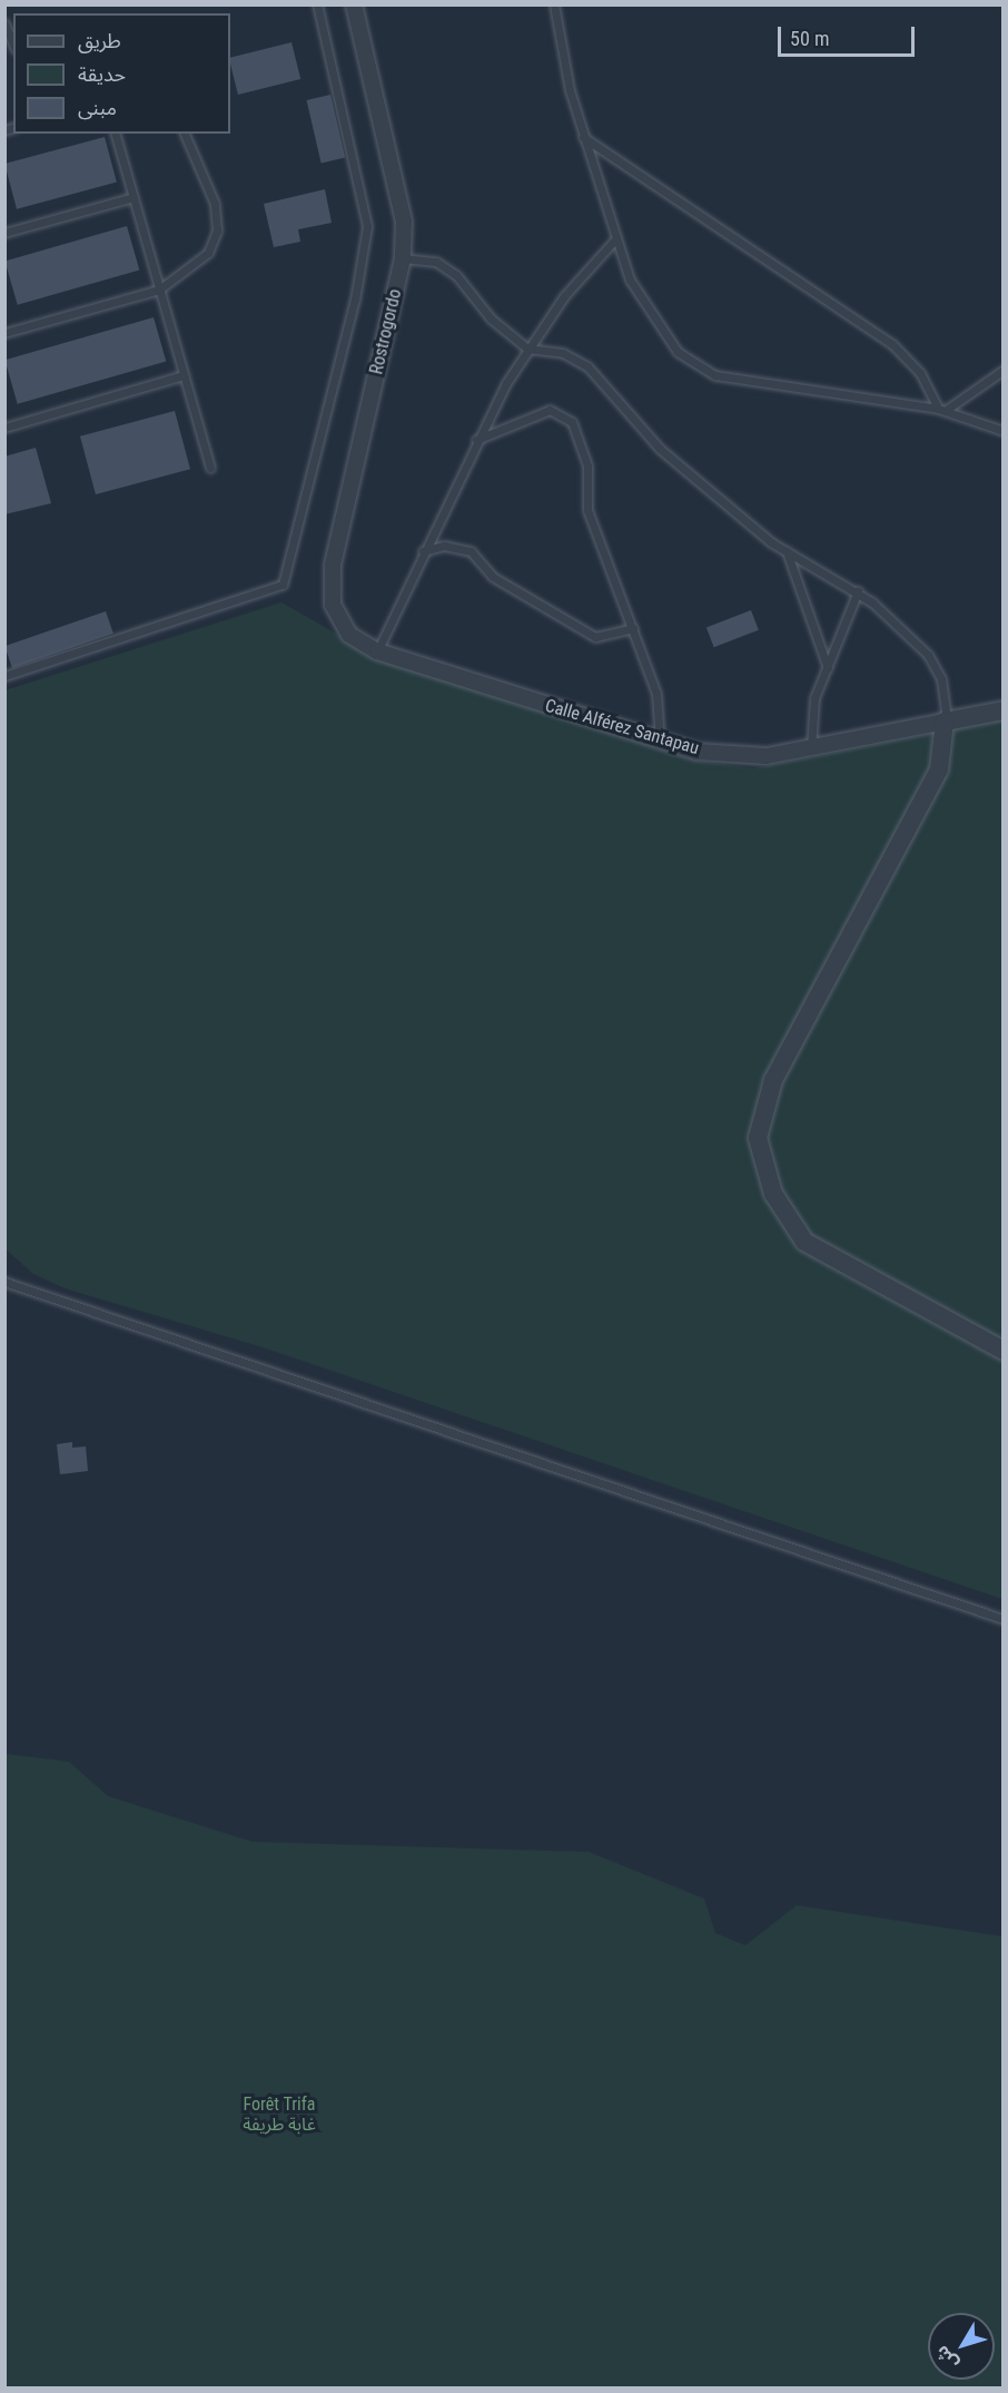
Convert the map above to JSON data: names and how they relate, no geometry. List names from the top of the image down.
{
  "streets": {
    "street": ["Rostrogordo", "Calle Alférez Santapau"]
  },
  "crossings": [
    ["Rostrogordo", "Calle Alférez Santapau"]
  ],
  "parks": ["Forêt Trifa غابة طريفة"],
  "legend": ["طريق", "حديقة", "مبنى"],
  "scale_bar": "50 m",
  "north": "bottom left"
}
